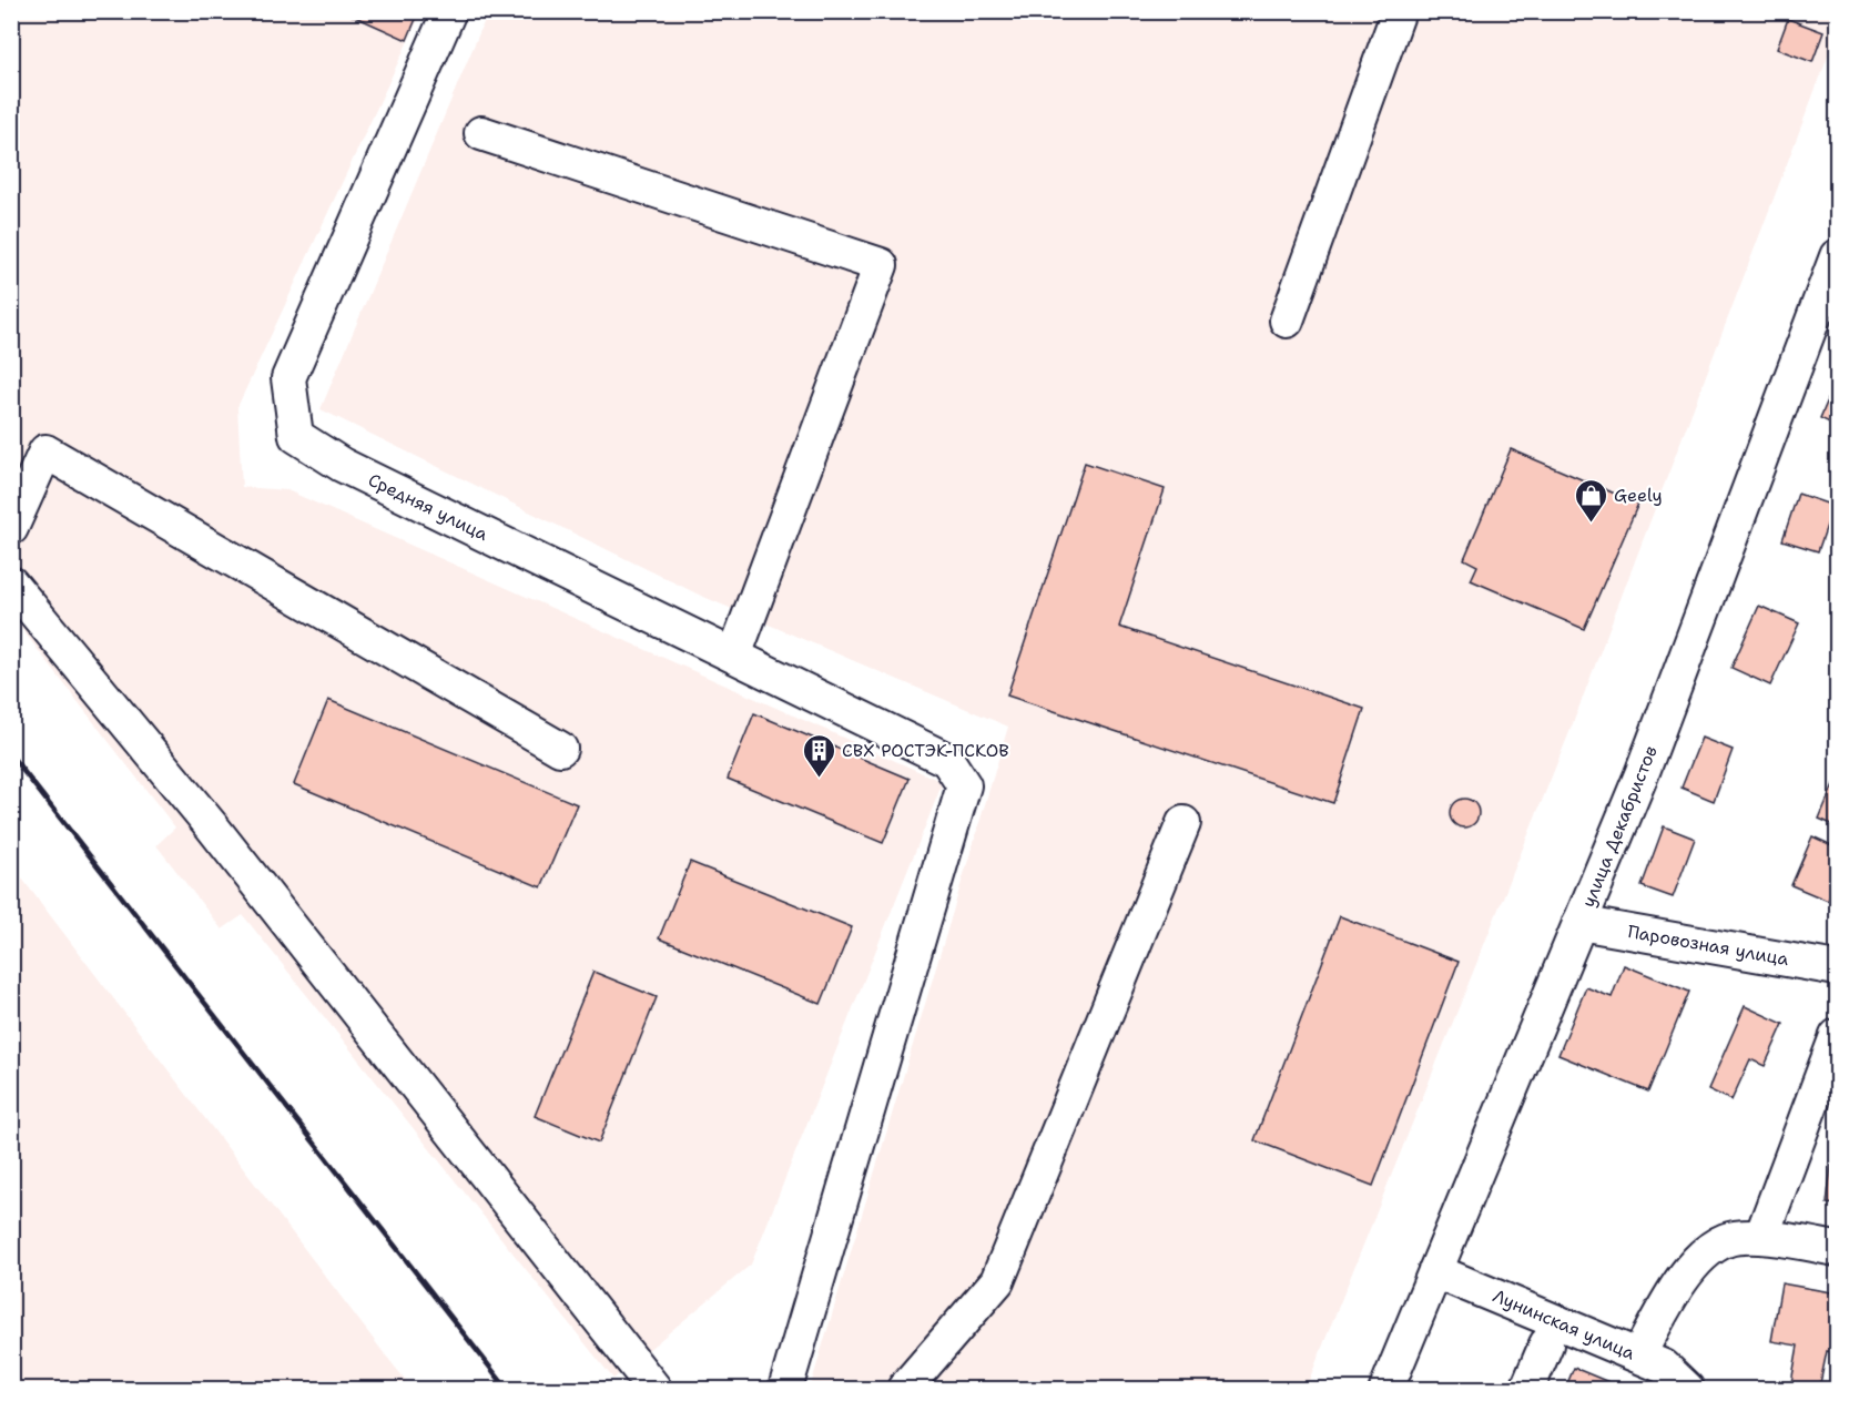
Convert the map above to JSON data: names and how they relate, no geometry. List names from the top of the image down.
{
  "streets": {
    "street": [
      "Средняя улица",
      "улица Декабристов",
      "Паровозная улица",
      "Лунинская улица"
    ]
  },
  "crossings": [
    ["улица Декабристов", "Паровозная улица"],
    ["улица Декабристов", "Лунинская улица"]
  ],
  "places": {
    "shop": ["Geely"],
    "building": ["СВХ РОСТЭК-ПСКОВ"]
  }
}
